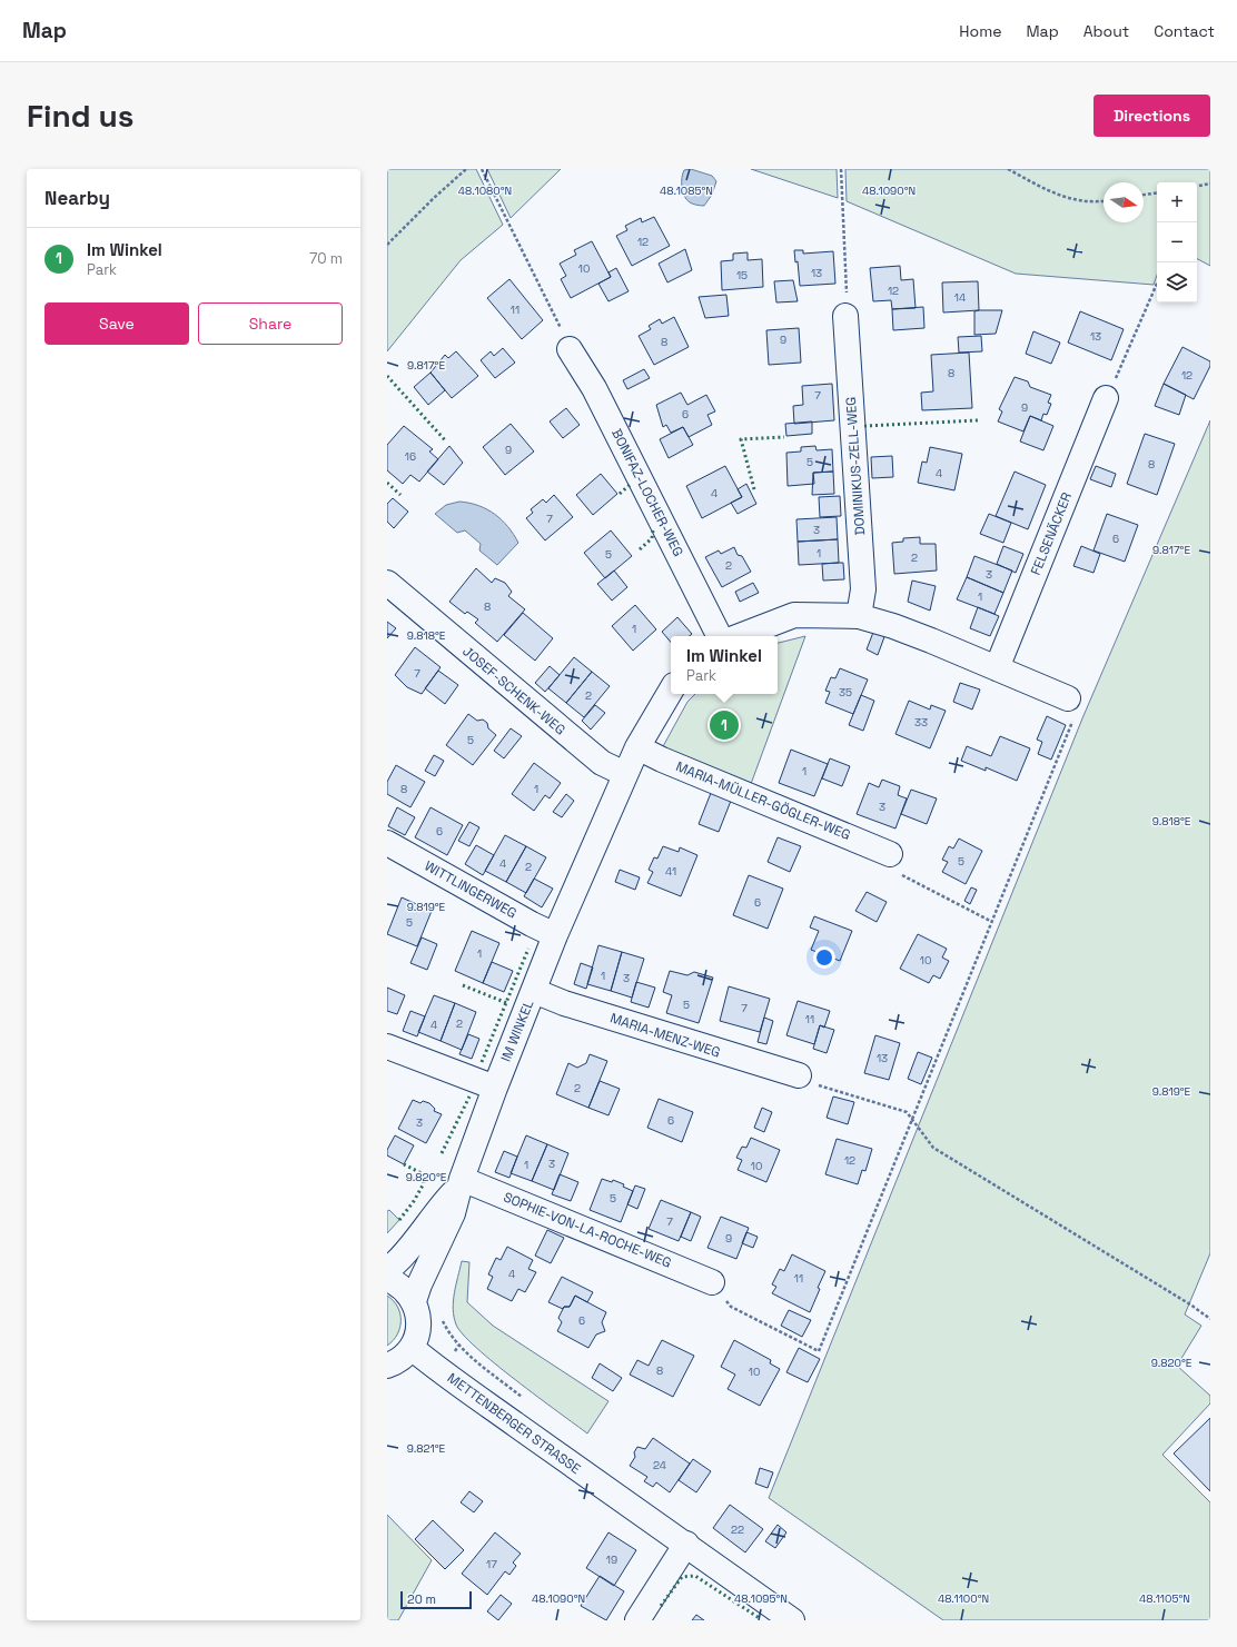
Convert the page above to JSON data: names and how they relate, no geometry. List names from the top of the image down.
{
  "streets": {
    "street": [
      "DOMINIKUS-ZELL-WEG",
      "BONIFAZ-LOCHER-WEG",
      "FELSENÄCKER",
      "JOSEF-SCHENK-WEG",
      "MARIA-MÜLLER-GÖGLER-WEG",
      "WITTLINGERWEG",
      "IM WINKEL",
      "MARIA-MENZ-WEG",
      "SOPHIE-VON-LA-ROCHE-WEG",
      "METTENBERGER STRASSE"
    ]
  },
  "crossings": [
    ["JOSEF-SCHENK-WEG", "IM WINKEL"],
    ["MARIA-MÜLLER-GÖGLER-WEG", "IM WINKEL"],
    ["WITTLINGERWEG", "IM WINKEL"],
    ["IM WINKEL", "MARIA-MENZ-WEG"],
    ["IM WINKEL", "SOPHIE-VON-LA-ROCHE-WEG"]
  ],
  "house_numbers": [
    "12",
    "10",
    "13",
    "15",
    "12",
    "14",
    "11",
    "13",
    "9",
    "8",
    "8",
    "12",
    "7",
    "9",
    "6",
    "9",
    "16",
    "5",
    "8",
    "4",
    "4",
    "7",
    "3",
    "6",
    "1",
    "5",
    "2",
    "2",
    "3",
    "1",
    "8",
    "1",
    "7",
    "35",
    "2",
    "33",
    "5",
    "1",
    "8",
    "1",
    "3",
    "6",
    "5",
    "4",
    "2",
    "41",
    "6",
    "5",
    "1",
    "10",
    "1",
    "3",
    "5",
    "7",
    "11",
    "2",
    "4",
    "13",
    "2",
    "6",
    "3",
    "12",
    "3",
    "1",
    "10",
    "5",
    "7",
    "9",
    "4",
    "11",
    "6",
    "8",
    "10",
    "24",
    "22",
    "19",
    "17"
  ],
  "scale_bar": "20 m",
  "north": "right",
  "page": {
    "header": "Map",
    "nav": [
      "Home",
      "Map",
      "About",
      "Contact"
    ],
    "buttons": [
      "Directions",
      ["Save", "Share"]
    ],
    "title": "Find us",
    "heading": "Nearby",
    "map_buttons": ["+", "−"],
    "list": [
      {
        "mark": "1",
        "name": "Im Winkel",
        "note": "Park",
        "value": "70 m"
      }
    ],
    "popup": ["Im Winkel", "Park"],
    "pins": "1",
    "scale": "20 m"
  },
  "coordinates": [
    "48.1080°N",
    "48.1085°N",
    "48.1090°N",
    "9.817°E",
    "9.818°E",
    "9.819°E",
    "9.820°E",
    "9.821°E",
    "48.1095°N",
    "48.1100°N",
    "48.1105°N"
  ]
}
